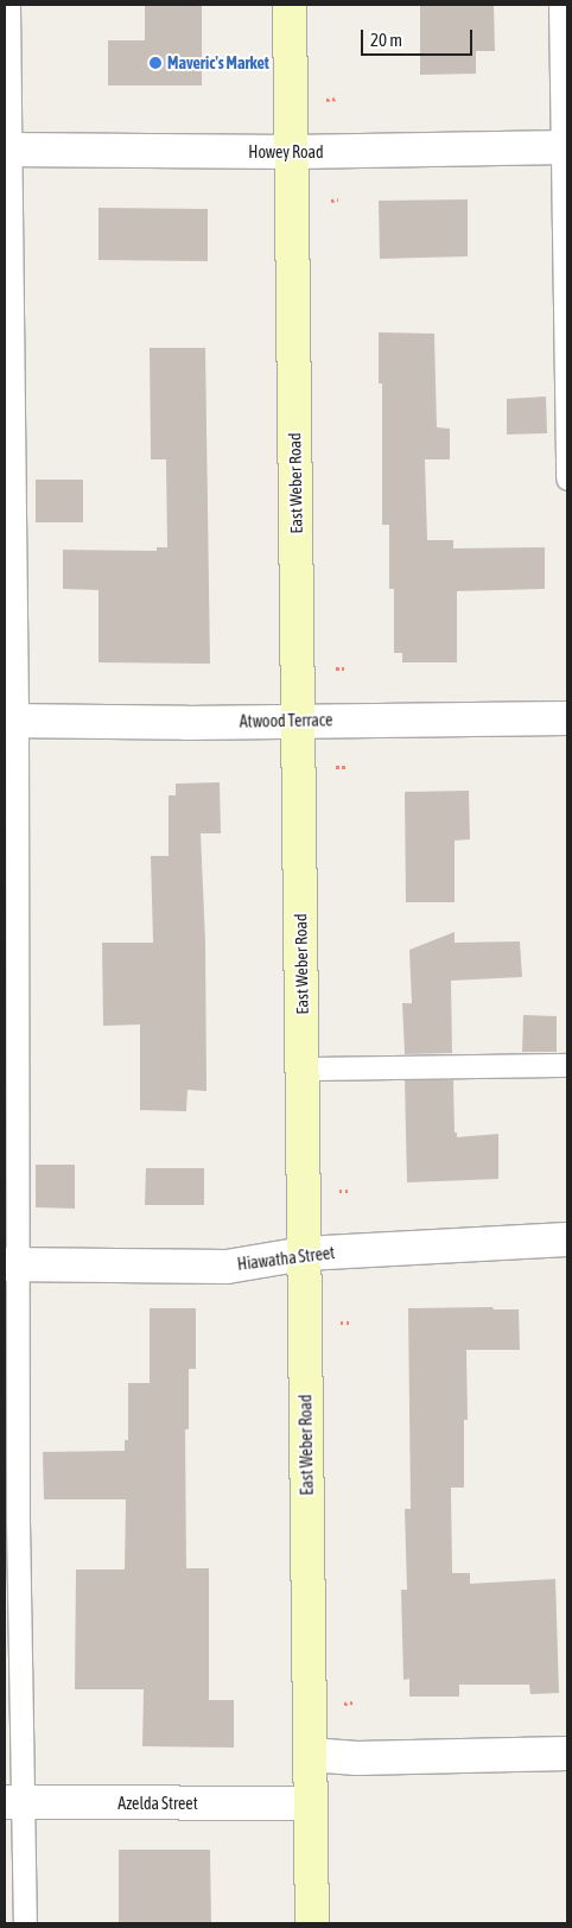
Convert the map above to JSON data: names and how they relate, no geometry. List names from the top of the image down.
{
  "streets": {
    "street": [
      "Howey Road",
      "East Weber Road",
      "Atwood Terrace",
      "Hiawatha Street",
      "Azelda Street"
    ]
  },
  "crossings": [
    ["Howey Road", "East Weber Road"],
    ["East Weber Road", "Atwood Terrace"],
    ["East Weber Road", "Hiawatha Street"],
    ["East Weber Road", "Azelda Street"]
  ],
  "places": ["Maveric's Market"],
  "scale_bar": "20 m"
}
